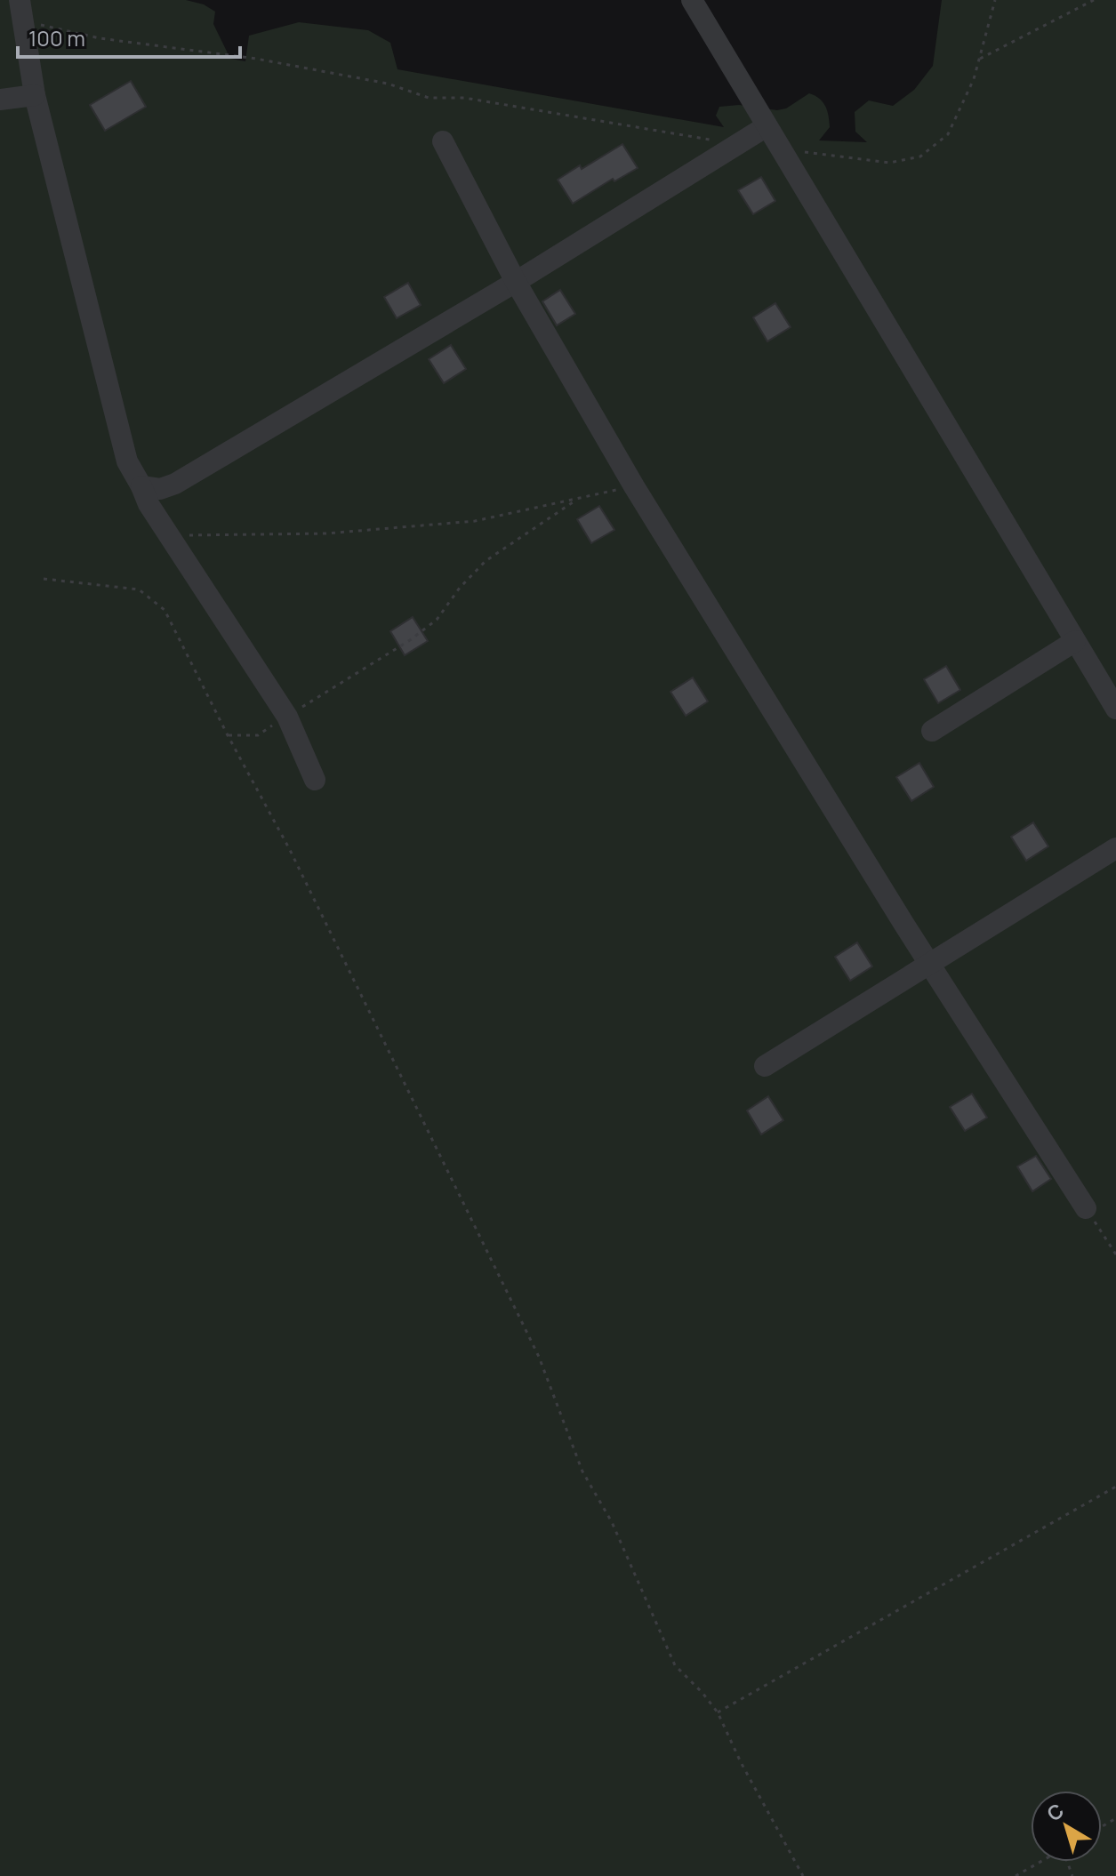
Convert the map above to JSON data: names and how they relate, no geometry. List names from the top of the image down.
{
  "scale_bar": "100 m",
  "north": "top left"
}
